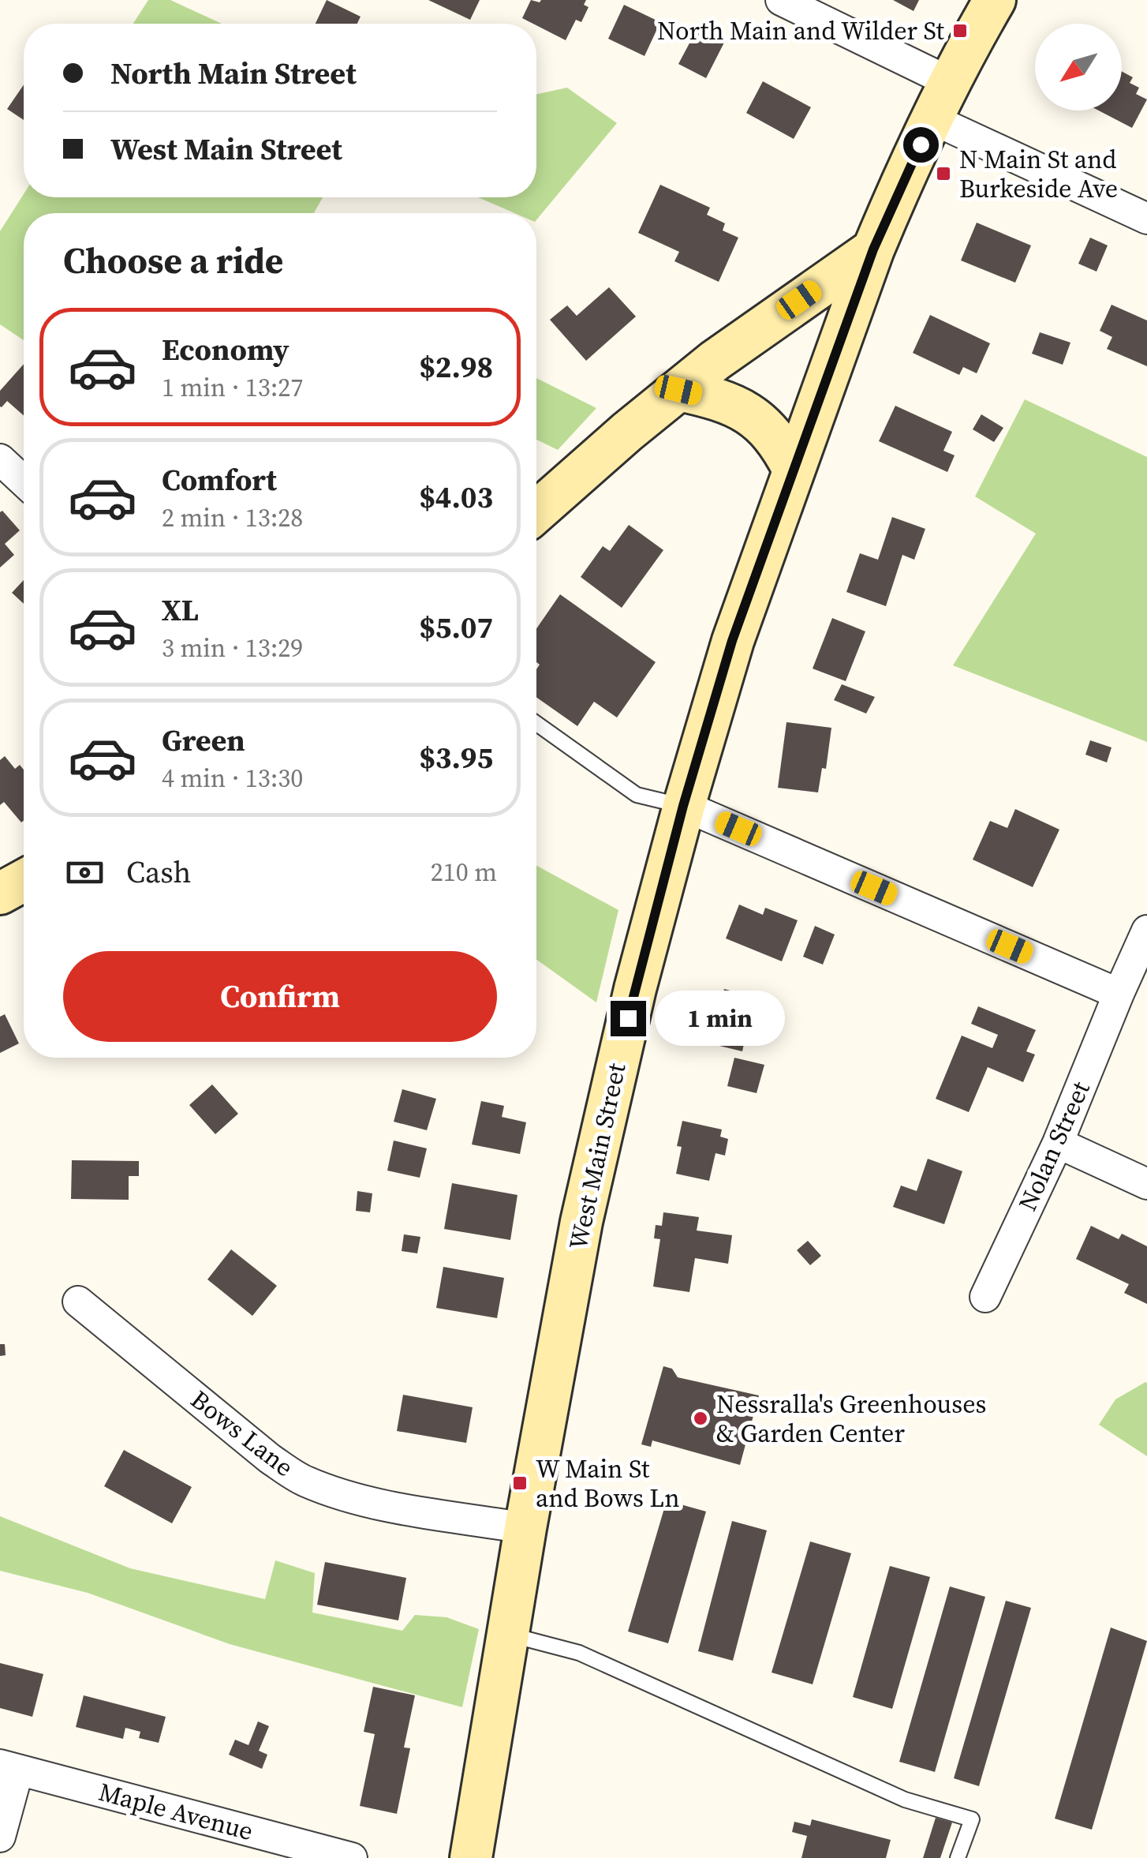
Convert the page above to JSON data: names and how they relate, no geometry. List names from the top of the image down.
{
  "streets": {
    "main road": ["West Main Street"],
    "street": ["Nolan Street", "Bows Lane", "Maple Avenue"]
  },
  "crossings": [
    ["West Main Street", "Bows Lane"]
  ],
  "places": {
    "transit": ["North Main and Wilder St", "N Main St and Burkeside Ave", "W Main St and Bows Ln"],
    "other": ["Nessralla's Greenhouses & Garden Center"]
  },
  "north": "bottom left",
  "page": {
    "banner": ["North Main Street", "West Main Street"],
    "heading": "Choose a ride",
    "list": [
      {
        "name": "Economy",
        "note": "1 min · 13:27",
        "value": "$2.98"
      },
      {
        "name": "Comfort",
        "note": "2 min · 13:28",
        "value": "$4.03"
      },
      {
        "name": "XL",
        "note": "3 min · 13:29",
        "value": "$5.07"
      },
      {
        "name": "Green",
        "note": "4 min · 13:30",
        "value": "$3.95"
      }
    ],
    "pay": ["Cash", "210 m"],
    "buttons": "Confirm",
    "bubble": "1 min"
  }
}
